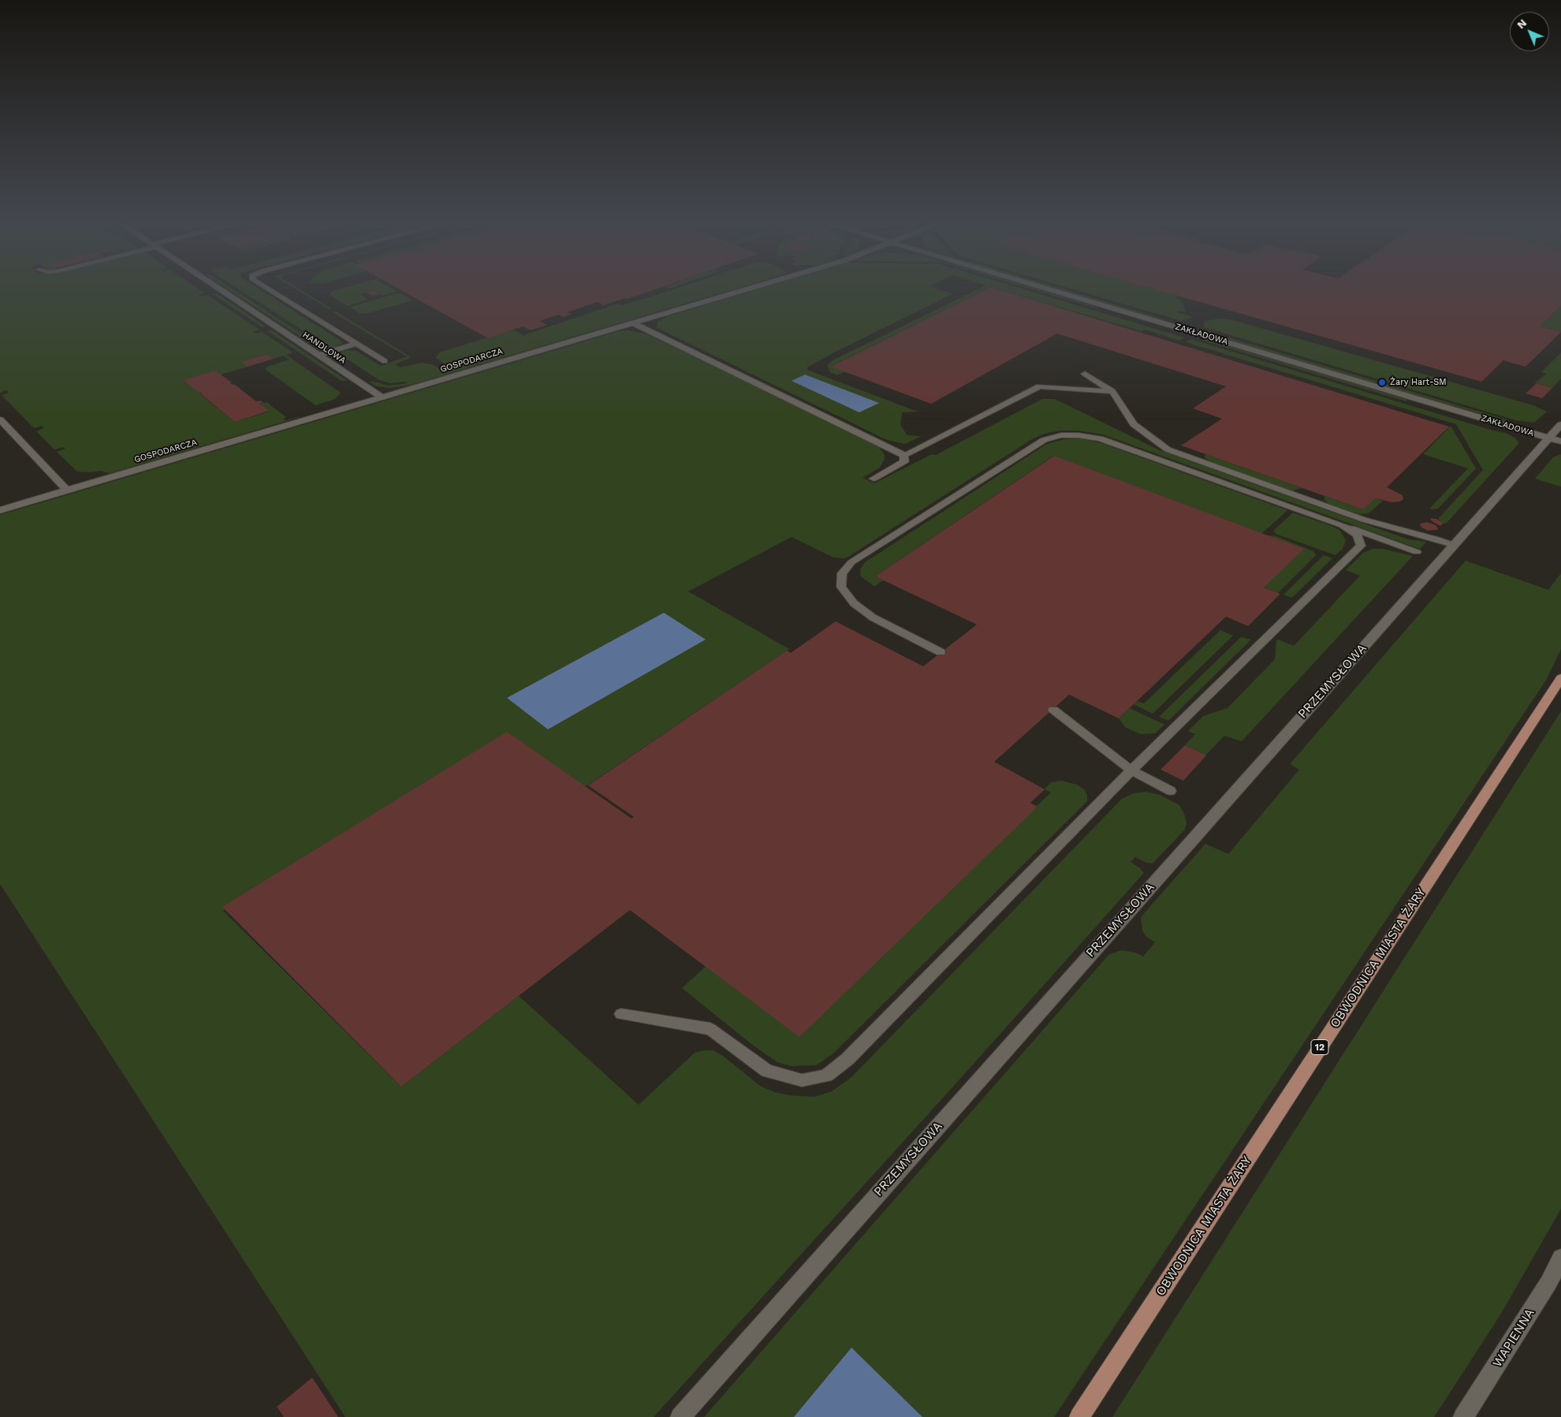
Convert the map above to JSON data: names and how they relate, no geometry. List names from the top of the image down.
{
  "streets": {
    "main road": ["OBWODNICA MIASTA ŻARY", "12"],
    "street": [
      "ZAKŁADOWA",
      "HANDLOWA",
      "GOSPODARCZA",
      "PRZEMYSŁOWA",
      "WAPIENNA"
    ]
  },
  "crossings": [
    ["ZAKŁADOWA", "PRZEMYSŁOWA"],
    ["HANDLOWA", "GOSPODARCZA"]
  ],
  "places": ["Żary Hart-SM"],
  "north": "top left"
}
